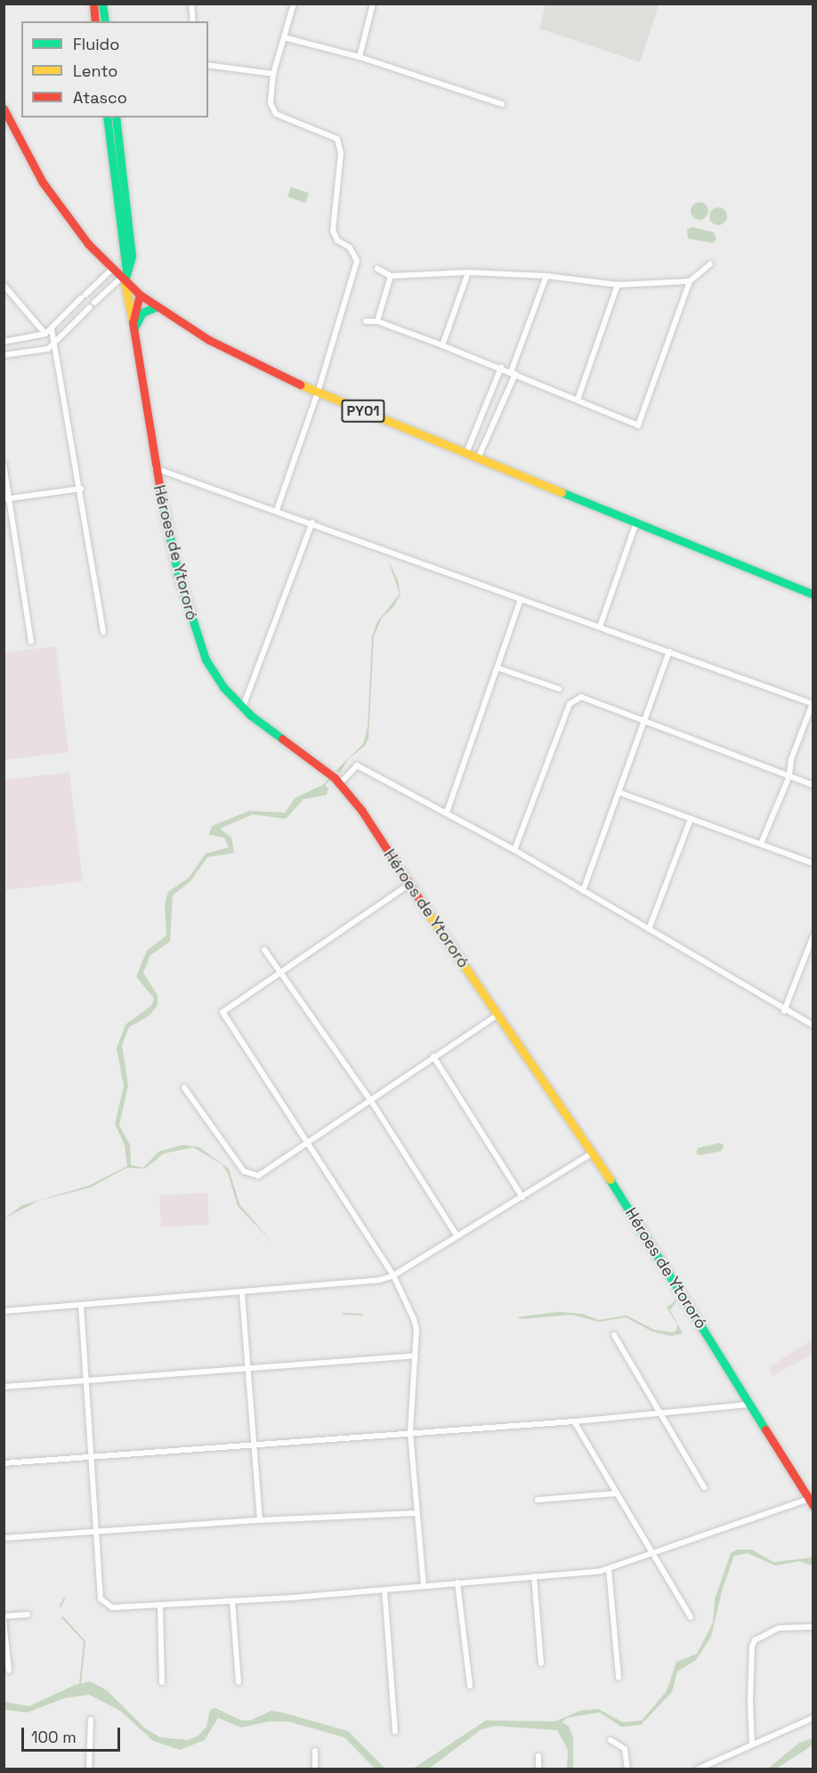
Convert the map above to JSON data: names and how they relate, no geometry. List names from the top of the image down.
{
  "streets": {
    "main road": ["PY01", "Héroes de Ytororó"]
  },
  "crossings": [
    ["PY01", "Héroes de Ytororó"]
  ],
  "legend": ["Fluido", "Lento", "Atasco"],
  "scale_bar": "100 m"
}
